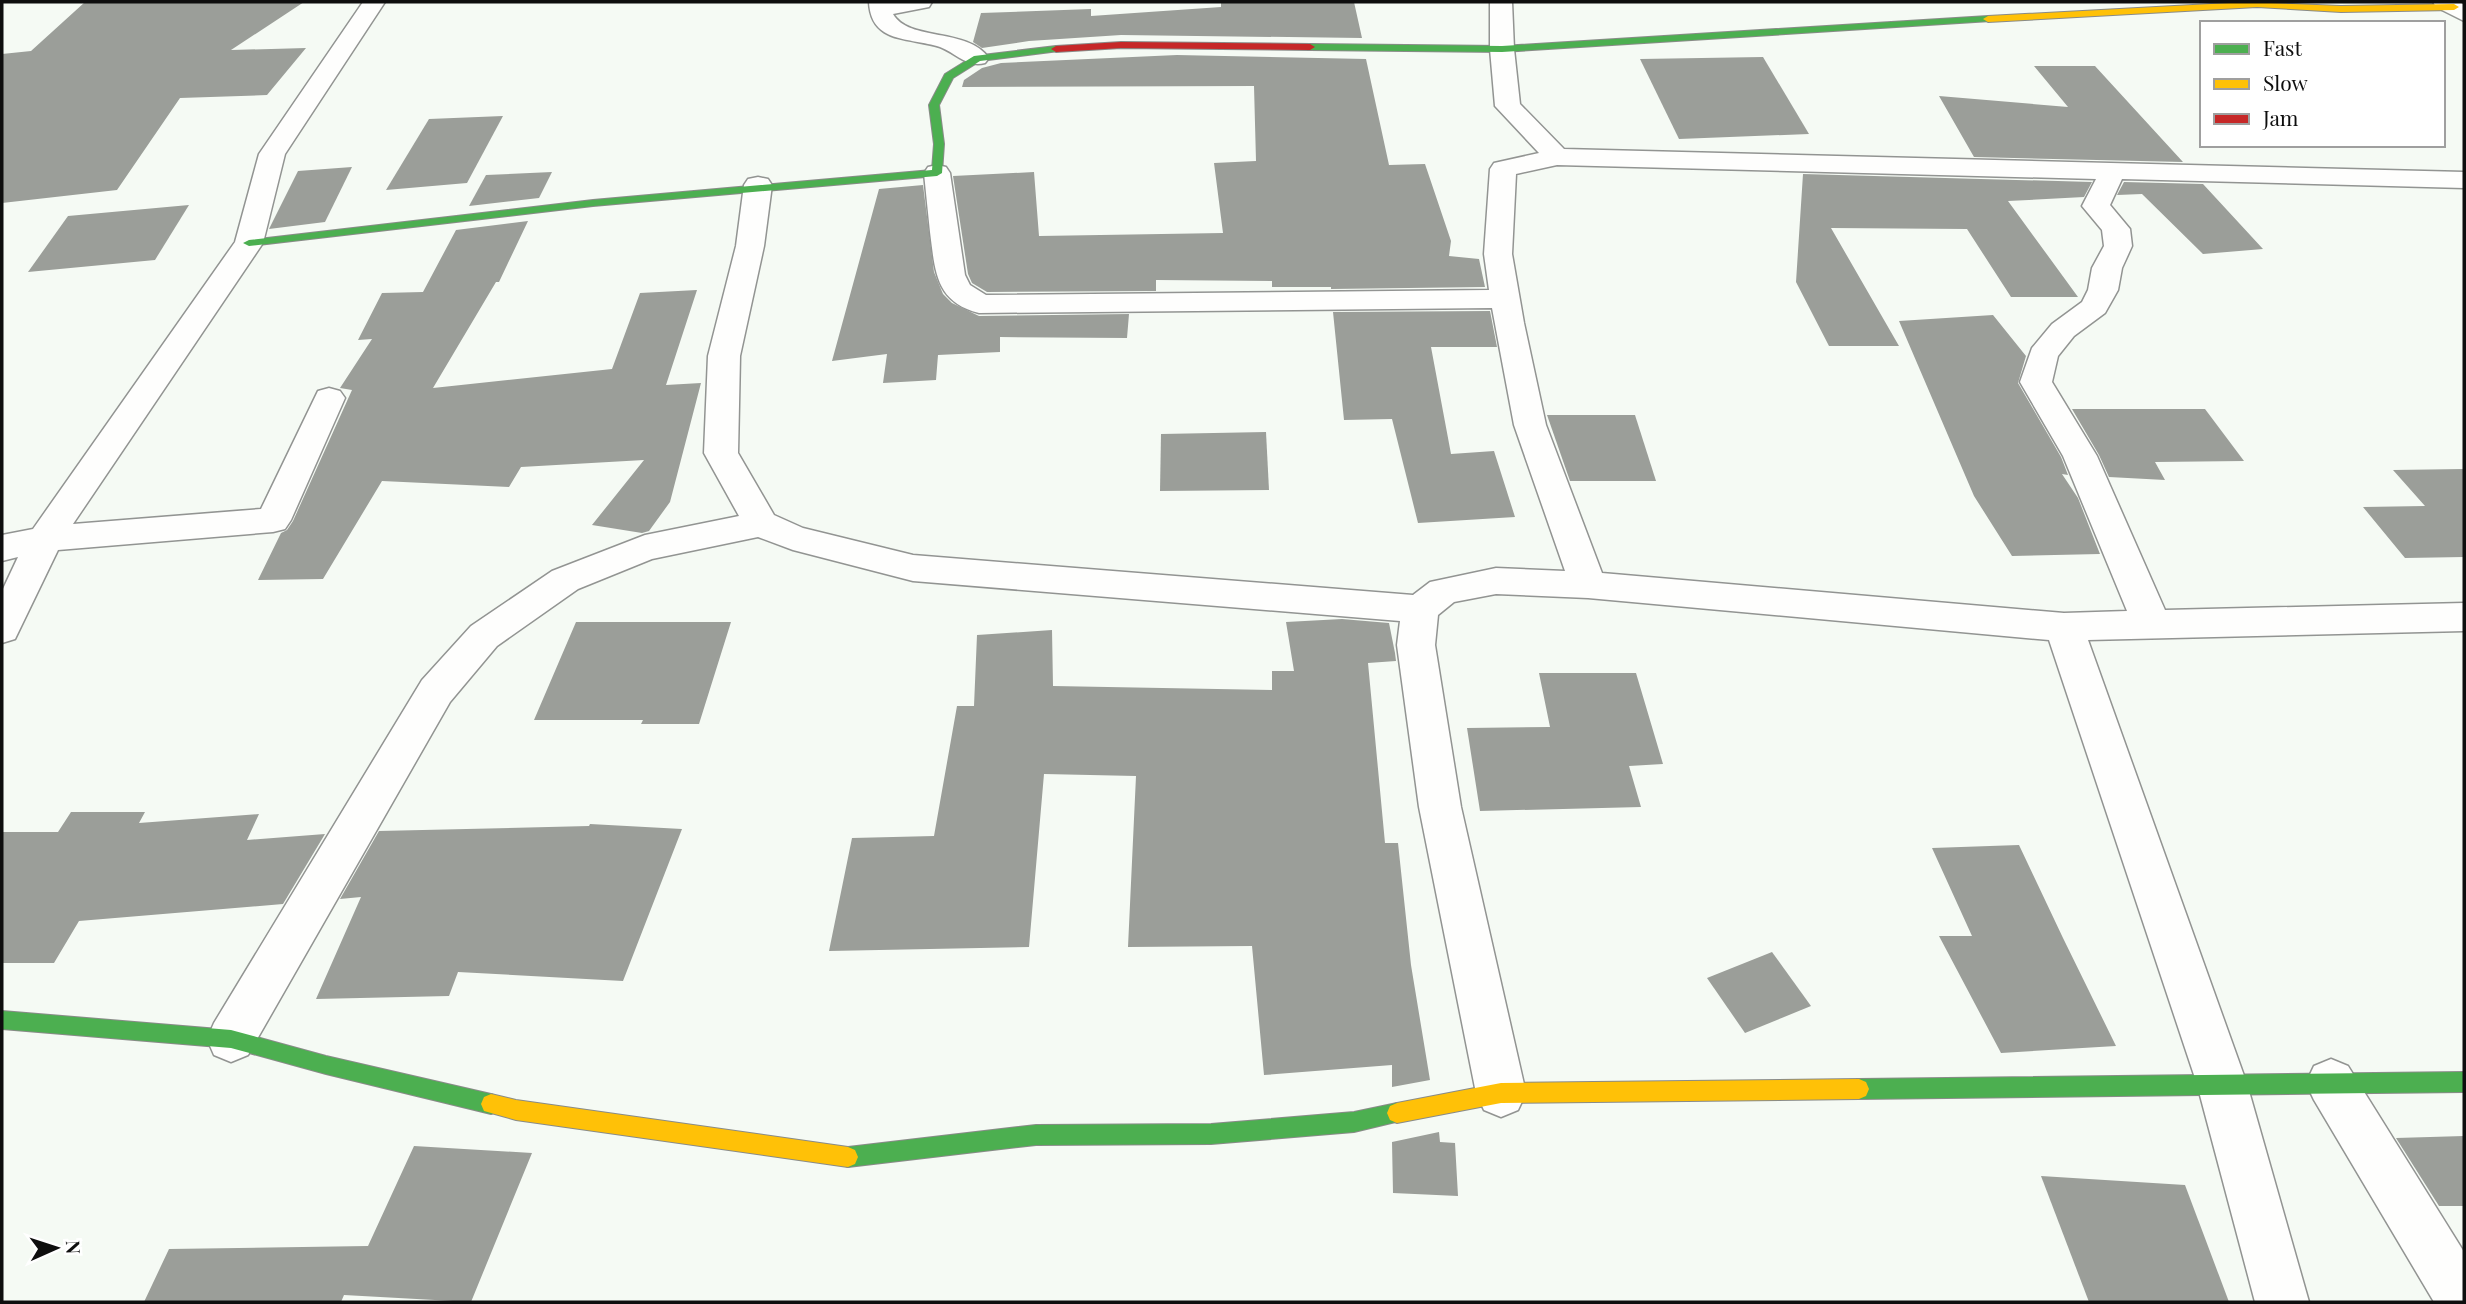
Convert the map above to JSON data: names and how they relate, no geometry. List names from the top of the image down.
{
  "legend": ["Fast", "Slow", "Jam"],
  "north": "right"
}
